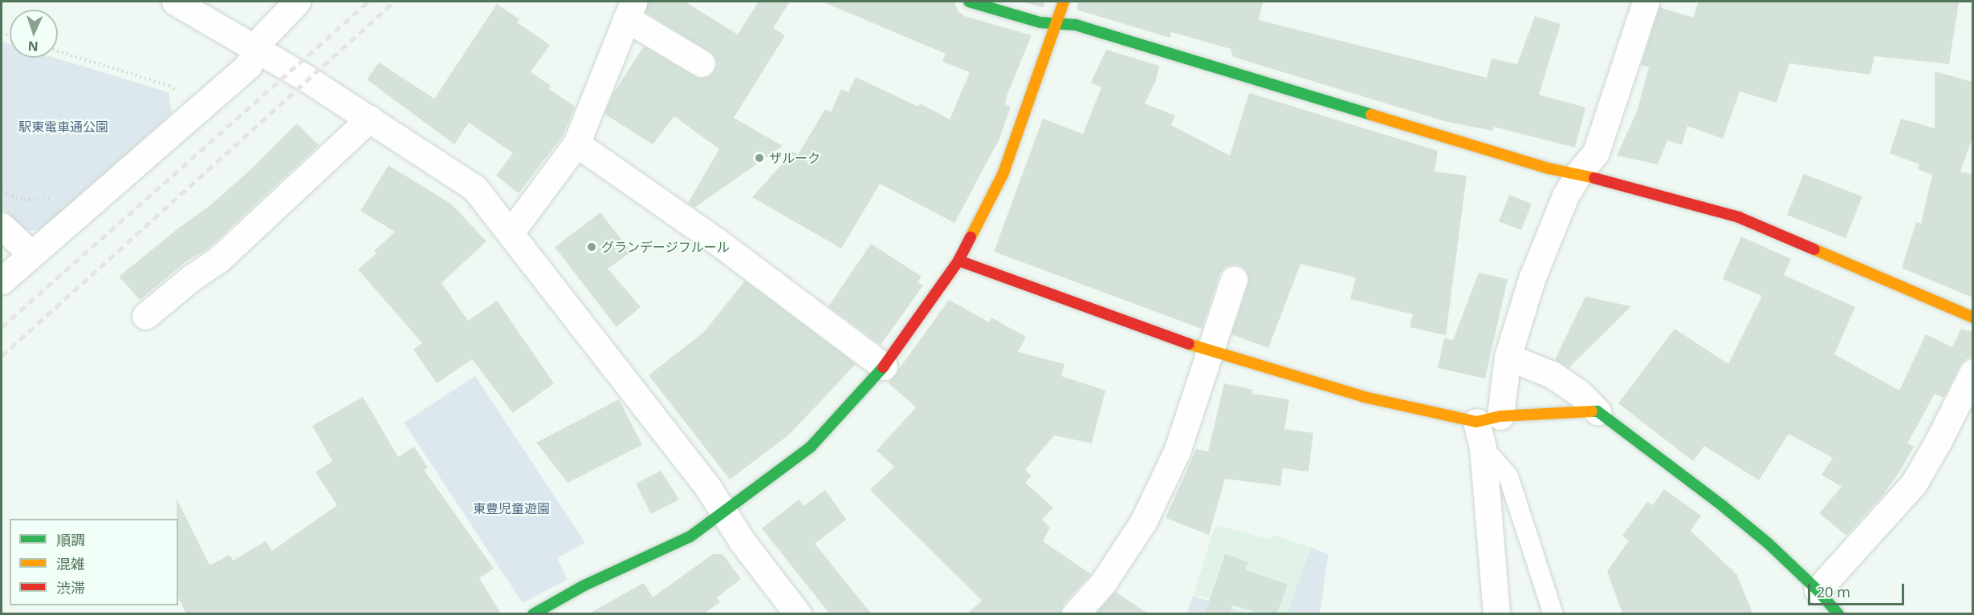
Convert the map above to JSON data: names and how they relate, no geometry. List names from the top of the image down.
{
  "parks": ["駅東電車通公園", "東豊児童遊園"],
  "places": ["ザルーク", "グランデージフルール"],
  "legend": ["順調", "混雑", "渋滞"],
  "scale_bar": "20 m",
  "north": "bottom"
}
